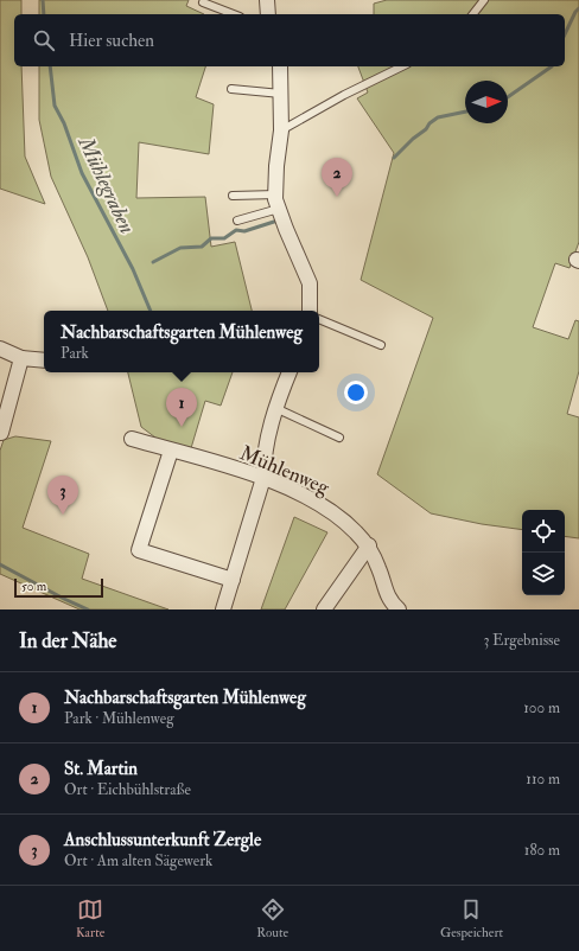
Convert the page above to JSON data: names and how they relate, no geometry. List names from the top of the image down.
{
  "streets": {
    "street": ["Mühlenweg"]
  },
  "water": ["Mühlegraben"],
  "scale_bar": "50 m",
  "north": "right",
  "page": {
    "search": "Hier suchen",
    "pins": ["2", "1", "3"],
    "popup": ["Nachbarschaftsgarten Mühlenweg", "Park"],
    "scale": "50 m",
    "heading": ["In der Nähe", "3 Ergebnisse"],
    "list": [
      {
        "mark": "1",
        "name": "Nachbarschaftsgarten Mühlenweg",
        "note": "Park · Mühlenweg",
        "value": "100 m"
      },
      {
        "mark": "2",
        "name": "St. Martin",
        "note": "Ort · Eichbühlstraße",
        "value": "110 m"
      },
      {
        "mark": "3",
        "name": "Anschlussunterkunft Zergle",
        "note": "Ort · Am alten Sägewerk",
        "value": "180 m"
      }
    ],
    "nav": ["Karte", "Route", "Gespeichert"]
  }
}
